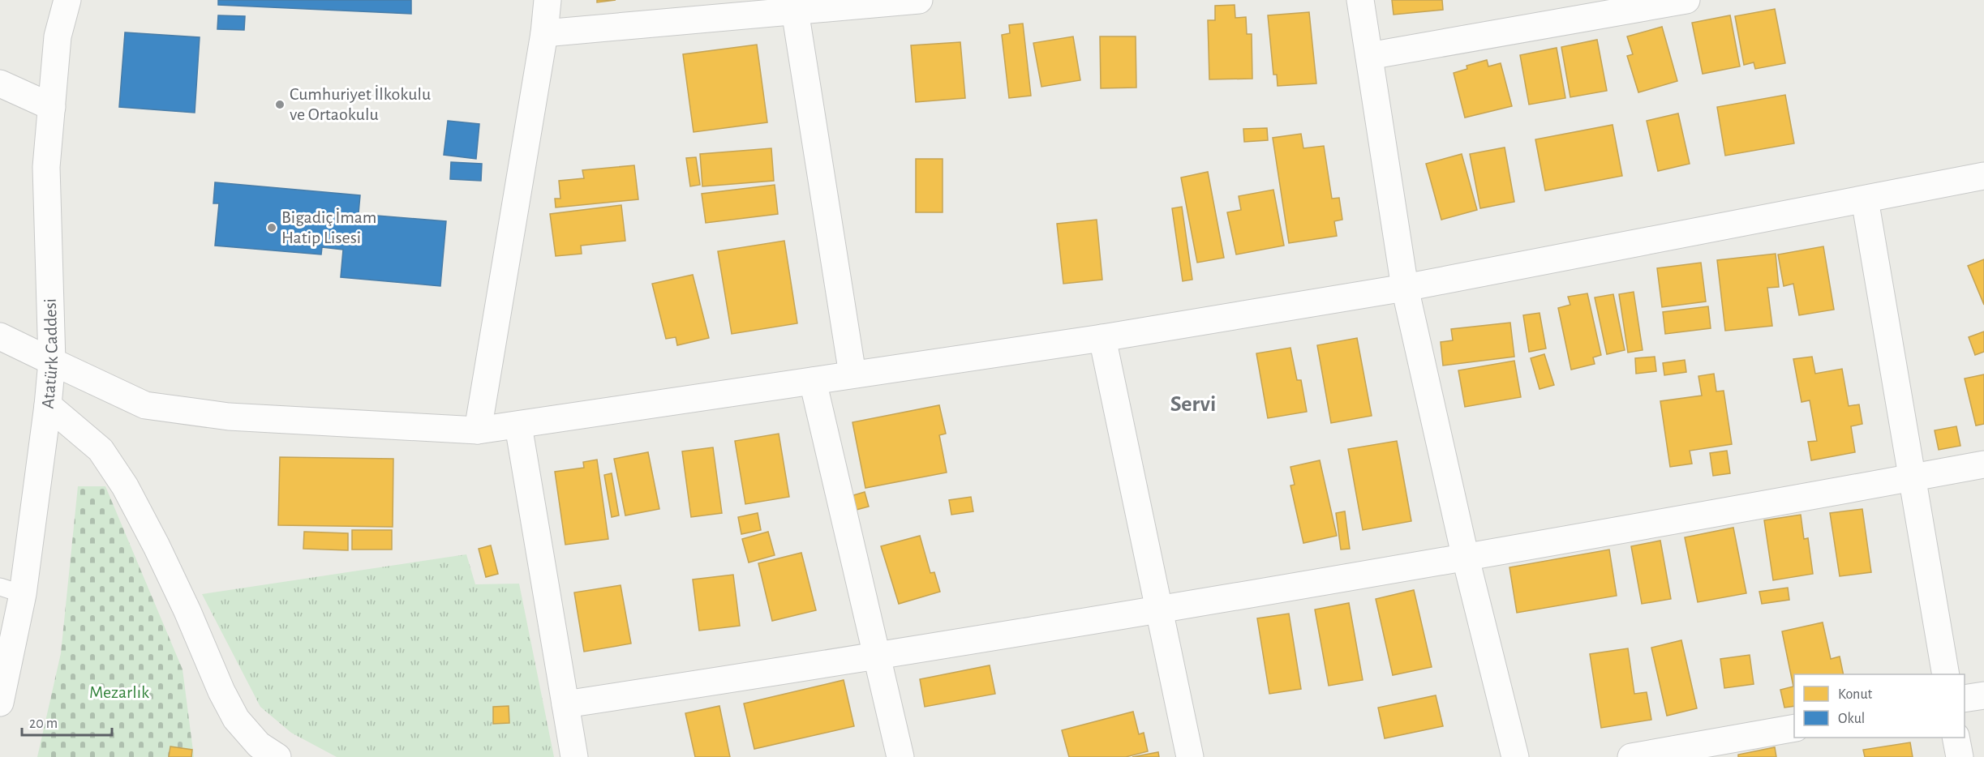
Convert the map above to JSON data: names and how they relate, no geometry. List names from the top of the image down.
{
  "streets": {
    "street": ["Atatürk Caddesi"]
  },
  "districts": ["Servi"],
  "parks": ["Mezarlık"],
  "places": ["Cumhuriyet İlkokulu ve Ortaokulu", "Bigadiç İmam Hatip Lisesi"],
  "legend": ["Konut", "Okul"],
  "scale_bar": "20 m"
}
